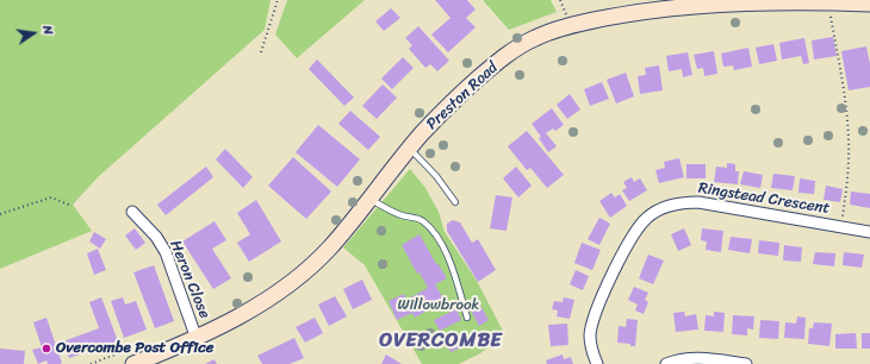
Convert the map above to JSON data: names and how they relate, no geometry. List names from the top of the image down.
{
  "streets": {
    "main road": ["Preston Road"],
    "street": ["Ringstead Crescent", "Heron Close"]
  },
  "crossings": [
    ["Preston Road", "Heron Close"]
  ],
  "districts": ["OVERCOMBE"],
  "parks": ["Willowbrook"],
  "places": ["Overcombe Post Office"],
  "north": "right"
}
